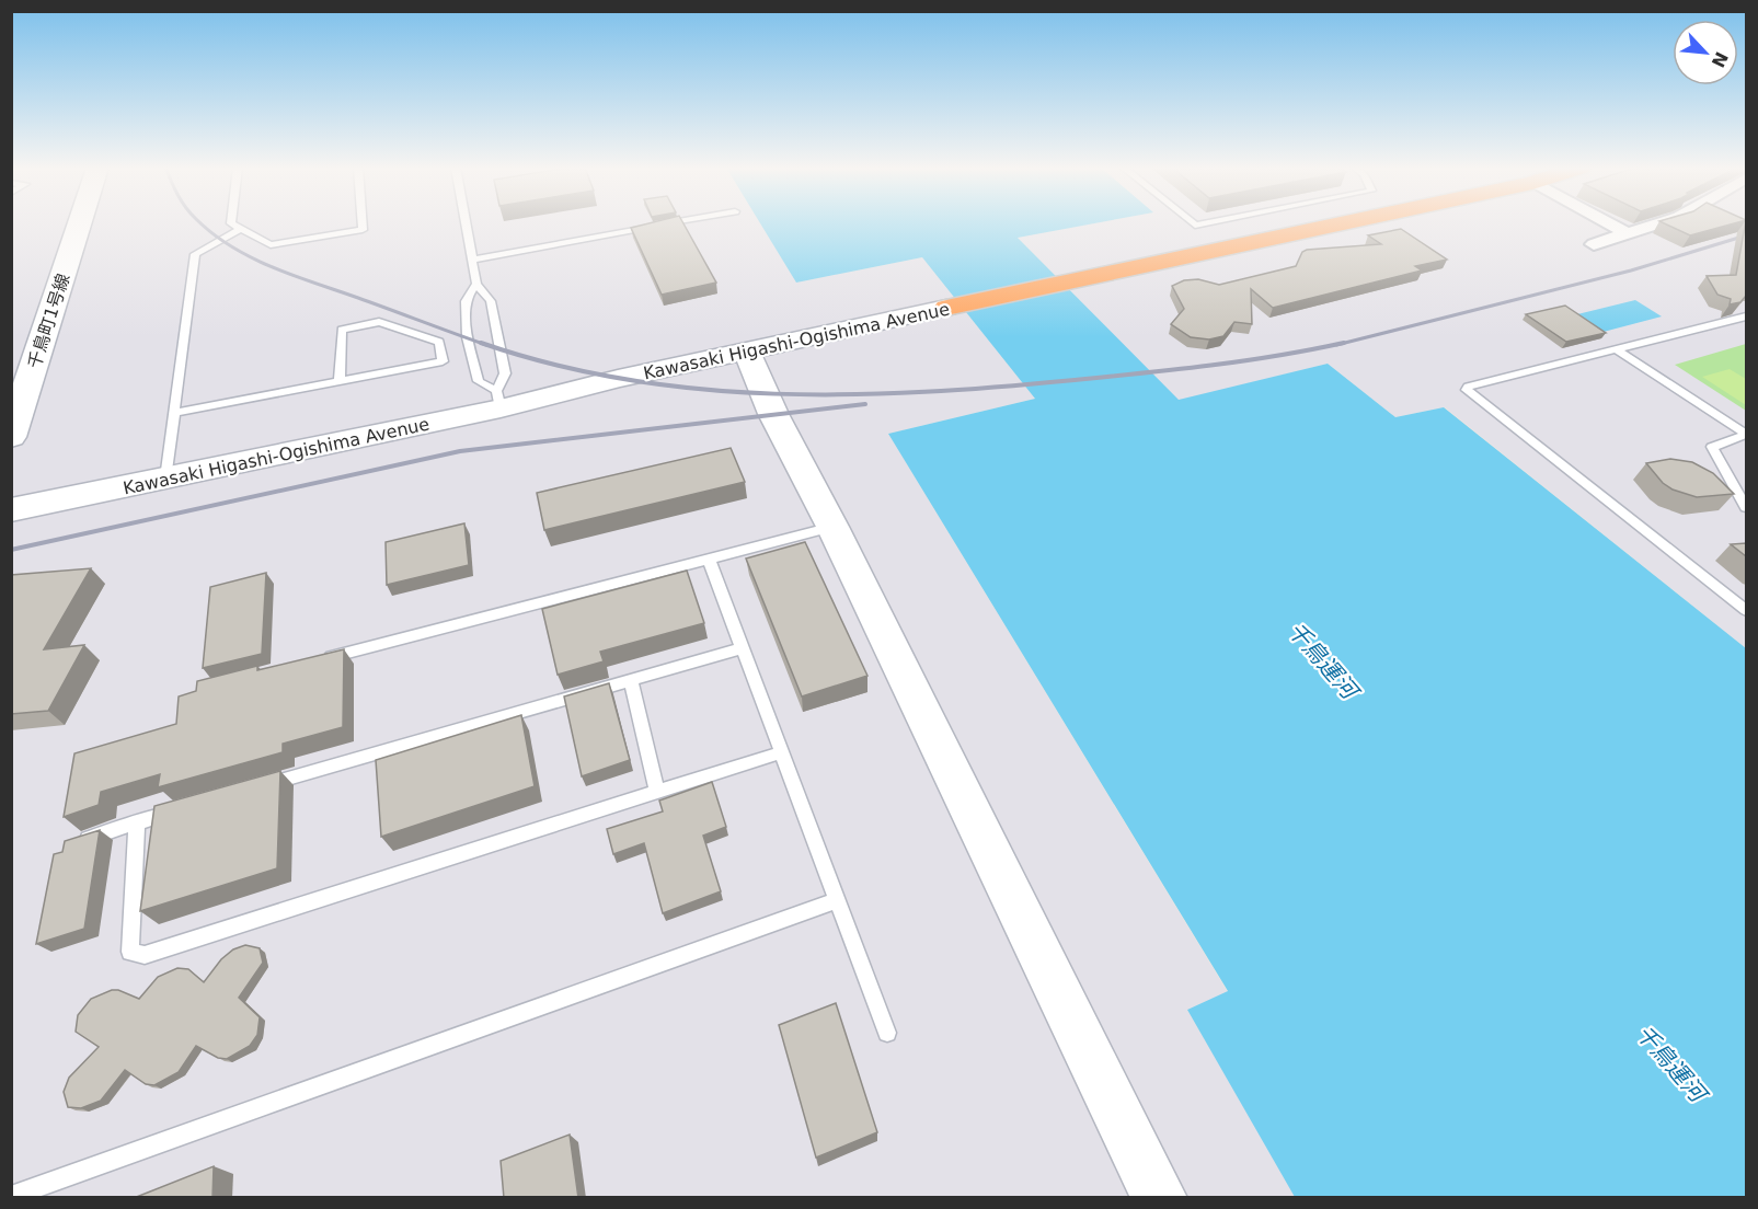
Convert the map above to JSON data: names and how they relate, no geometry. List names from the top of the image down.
{
  "streets": {
    "highway": ["Kawasaki Higashi-Ogishima Avenue"],
    "street": ["千鳥町1号線"]
  },
  "water": ["千鳥運河"],
  "north": "bottom right"
}
